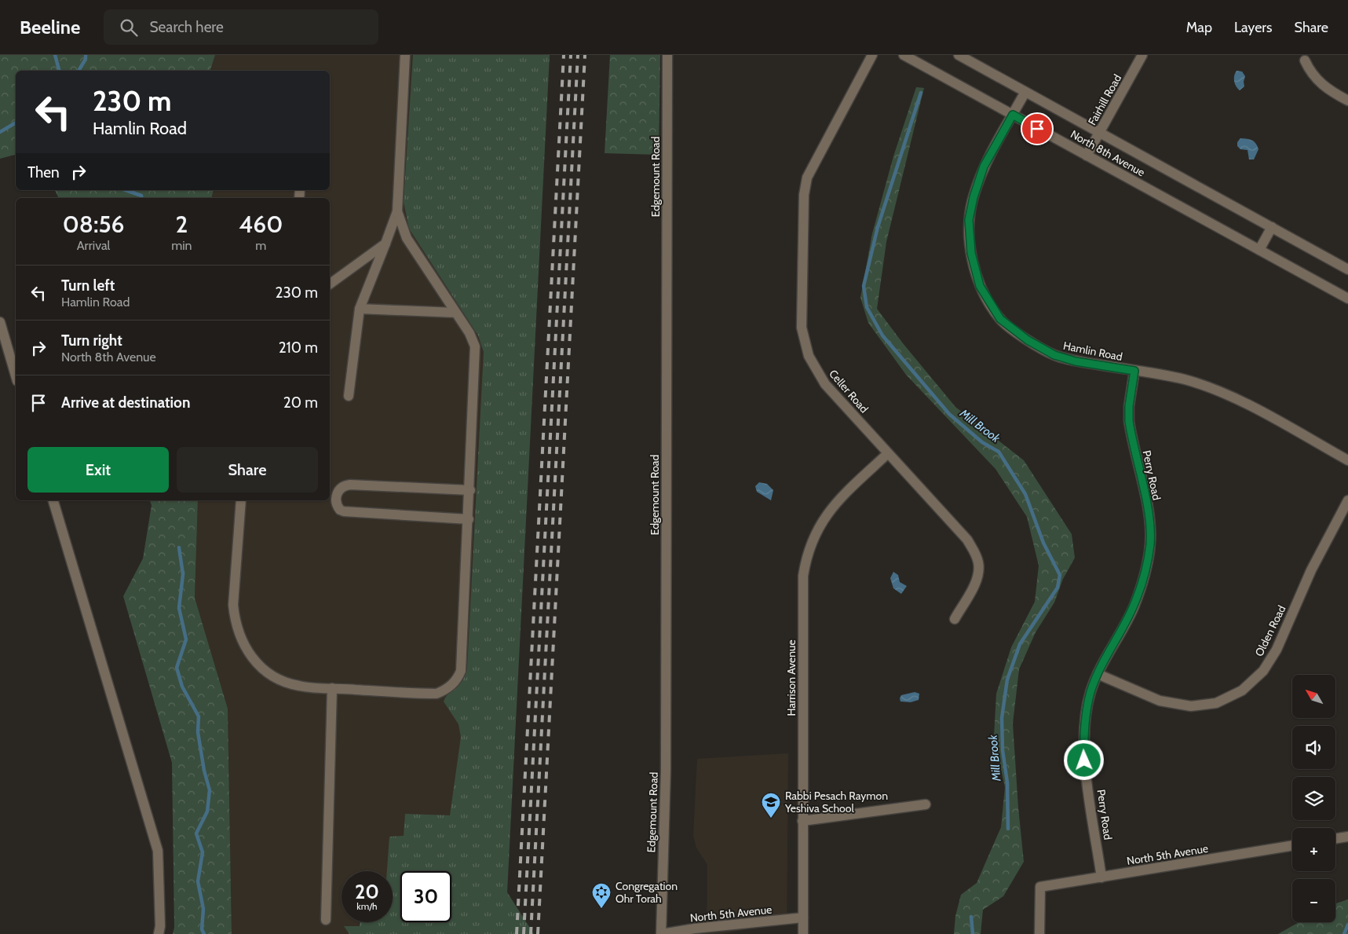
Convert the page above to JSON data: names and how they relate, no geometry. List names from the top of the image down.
{
  "streets": {
    "street": [
      "Fairhill Road",
      "North 8th Avenue",
      "Edgemount Road",
      "Hamlin Road",
      "Celler Road",
      "Perry Road",
      "Olden Road",
      "Harrison Avenue",
      "North 5th Avenue"
    ]
  },
  "crossings": [
    ["Fairhill Road", "North 8th Avenue"],
    ["North 8th Avenue", "Hamlin Road"],
    ["Edgemount Road", "North 5th Avenue"],
    ["Hamlin Road", "Perry Road"],
    ["Celler Road", "Harrison Avenue"],
    ["Perry Road", "Olden Road"],
    ["Perry Road", "North 5th Avenue"],
    ["Harrison Avenue", "North 5th Avenue"]
  ],
  "water": ["Mill Brook"],
  "places": {
    "school or university": ["Rabbi Pesach Raymon Yeshiva School"],
    "synagogue": ["Congregation Ohr Torah"]
  },
  "north": "top left",
  "page": {
    "header": "Beeline",
    "search": "Search here",
    "nav": ["Map", "Layers", "Share"],
    "turn": ["230 m", "Hamlin Road"],
    "then": "Then",
    "eta": [
      "08:56",
      "Arrival",
      "2",
      "min",
      "460",
      "m"
    ],
    "list": [
      {
        "name": "Turn left",
        "note": "Hamlin Road",
        "value": "230 m"
      },
      {
        "name": "Turn right",
        "note": "North 8th Avenue",
        "value": "210 m"
      },
      {
        "name": "Arrive at destination",
        "value": "20 m"
      }
    ],
    "buttons": ["Exit", "Share"],
    "map_buttons": ["+", "−"],
    "speed": "20 km/h",
    "limit": "30"
  }
}
